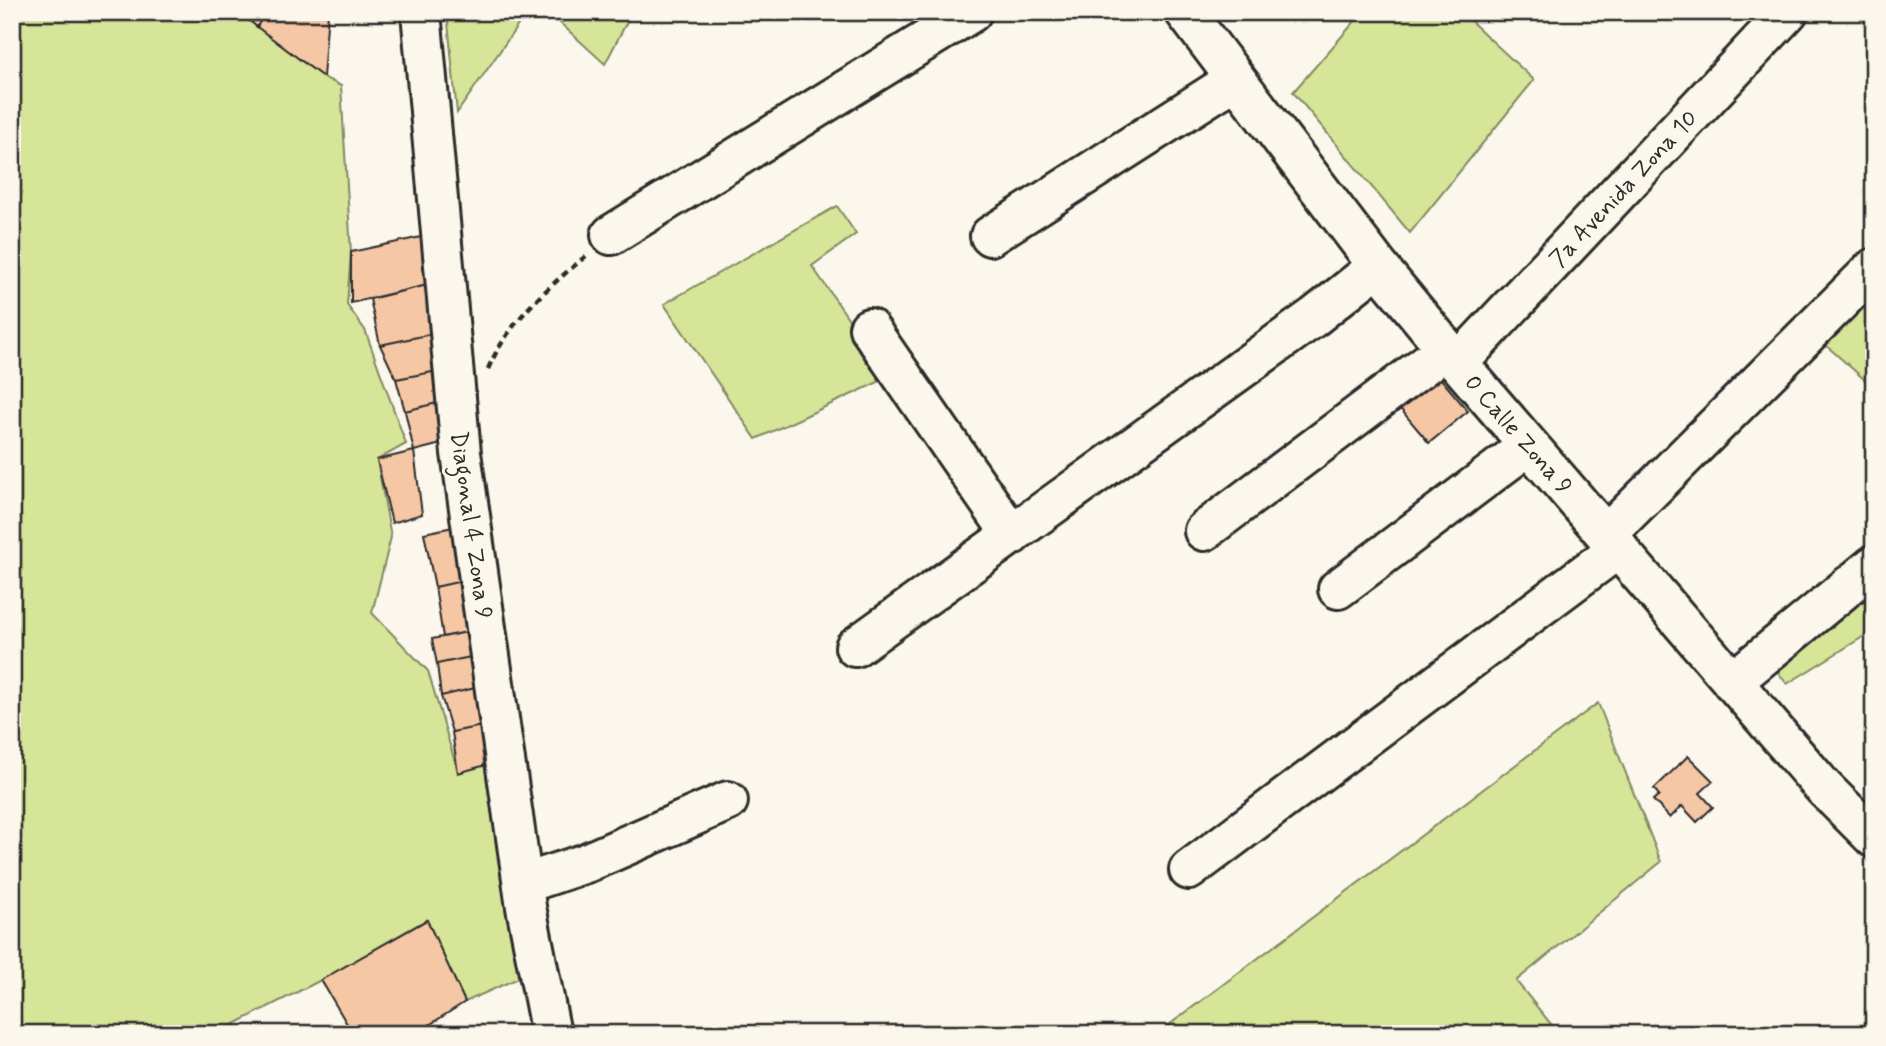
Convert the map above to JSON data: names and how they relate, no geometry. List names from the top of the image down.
{
  "streets": {
    "street": ["7a Avenida Zona 10", "0 Calle Zona 9", "Diagonal 4 Zona 9"]
  },
  "crossings": [
    ["7a Avenida Zona 10", "0 Calle Zona 9"]
  ]
}
